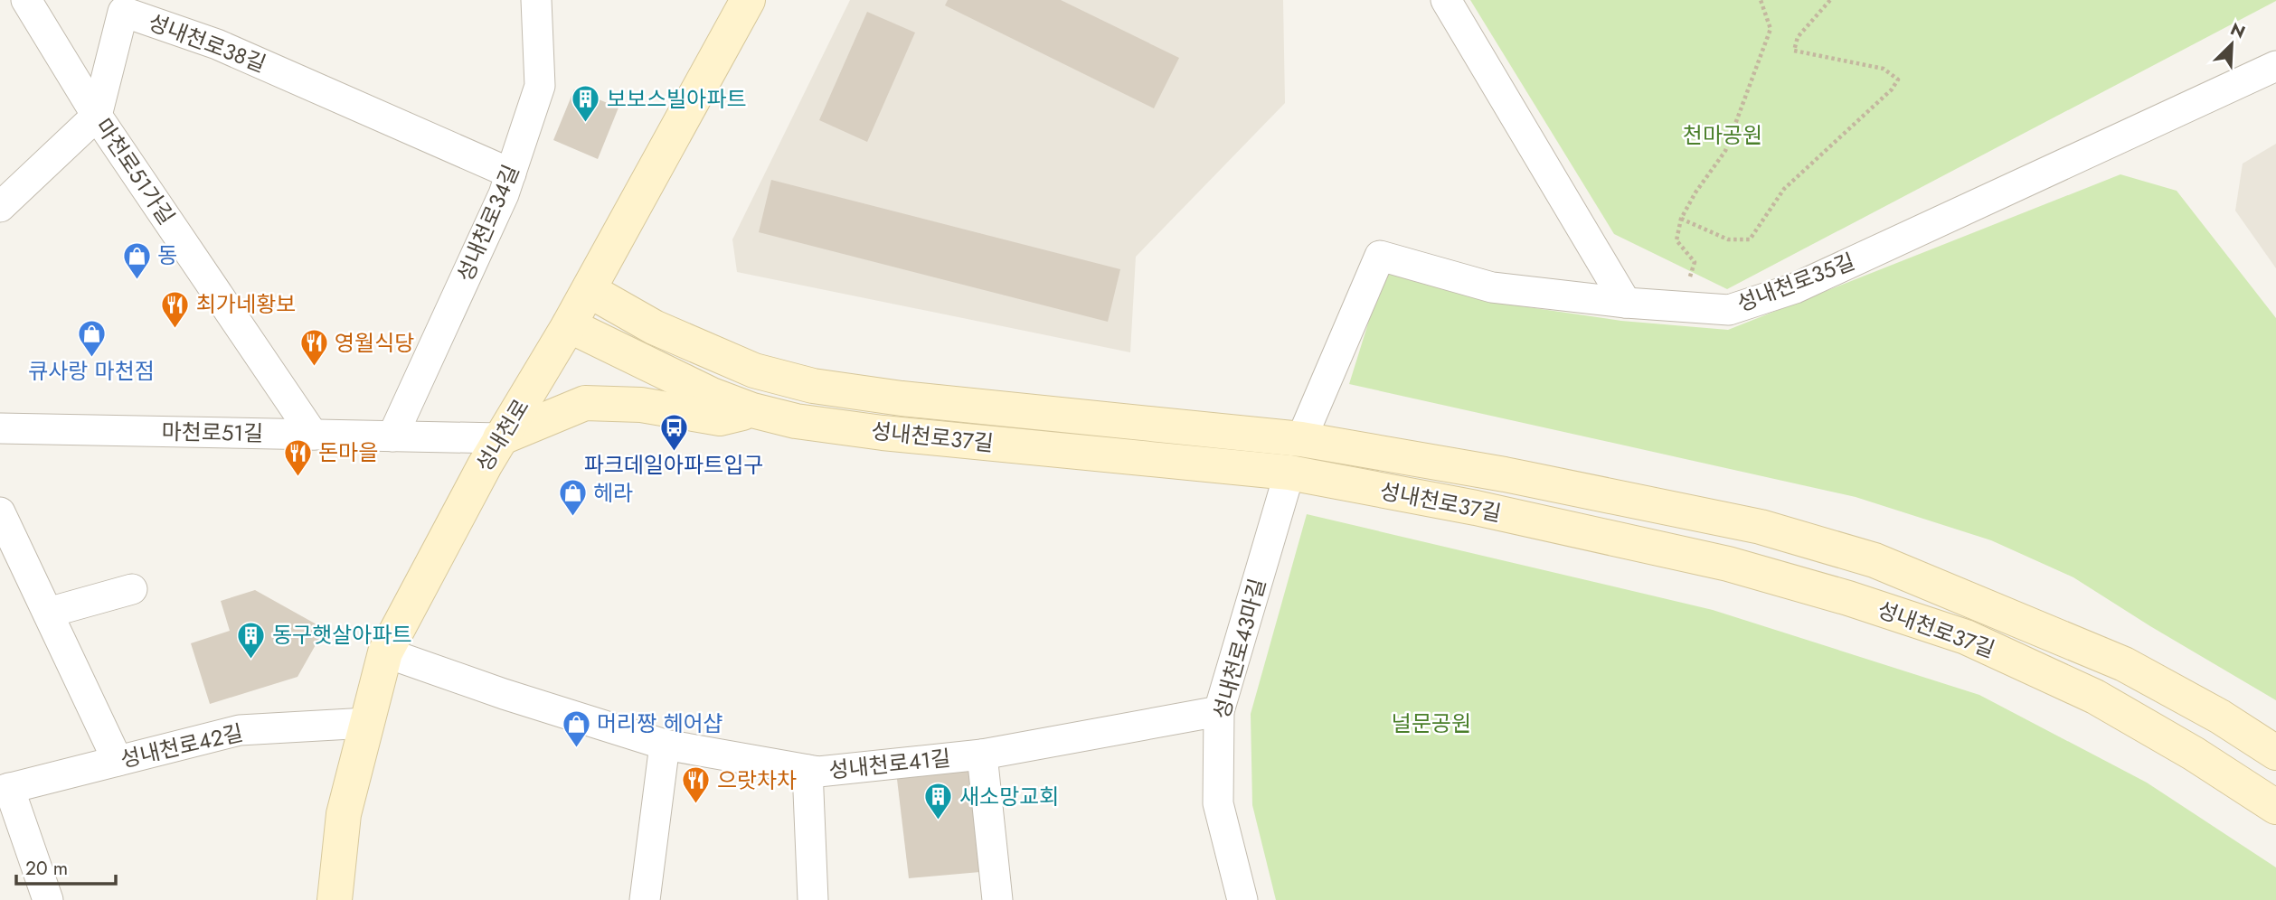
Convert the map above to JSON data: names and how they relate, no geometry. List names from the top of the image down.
{
  "streets": {
    "main road": ["성내천로", "성내천로37길", "성내천로43마길"],
    "street": [
      "성내천로38길",
      "마천로51가길",
      "성내천로34길",
      "성내천로35길",
      "마천로51길",
      "성내천로42길",
      "성내천로41길"
    ]
  },
  "crossings": [
    ["성내천로38길", "마천로51가길"],
    ["성내천로38길", "성내천로34길"],
    ["마천로51가길", "마천로51길"],
    ["성내천로34길", "마천로51길"],
    ["성내천로35길", "성내천로37길"],
    ["성내천로35길", "성내천로43마길"],
    ["마천로51길", "성내천로"],
    ["성내천로", "성내천로37길"],
    ["성내천로", "성내천로42길"],
    ["성내천로", "성내천로41길"],
    ["성내천로37길", "성내천로43마길"],
    ["성내천로43마길", "성내천로41길"]
  ],
  "parks": ["천마공원", "널문공원"],
  "places": {
    "building": ["보보스빌아파트", "동구햇살아파트", "새소망교회"],
    "shop": [
      "동",
      "큐사랑 마천점",
      "헤라",
      "머리짱 헤어샵"
    ],
    "restaurant": [
      "최가네황보",
      "영월식당",
      "돈마을",
      "으랏차차"
    ],
    "bus stop": ["파크데일아파트입구"]
  },
  "scale_bar": "20 m",
  "north": "top right"
}
